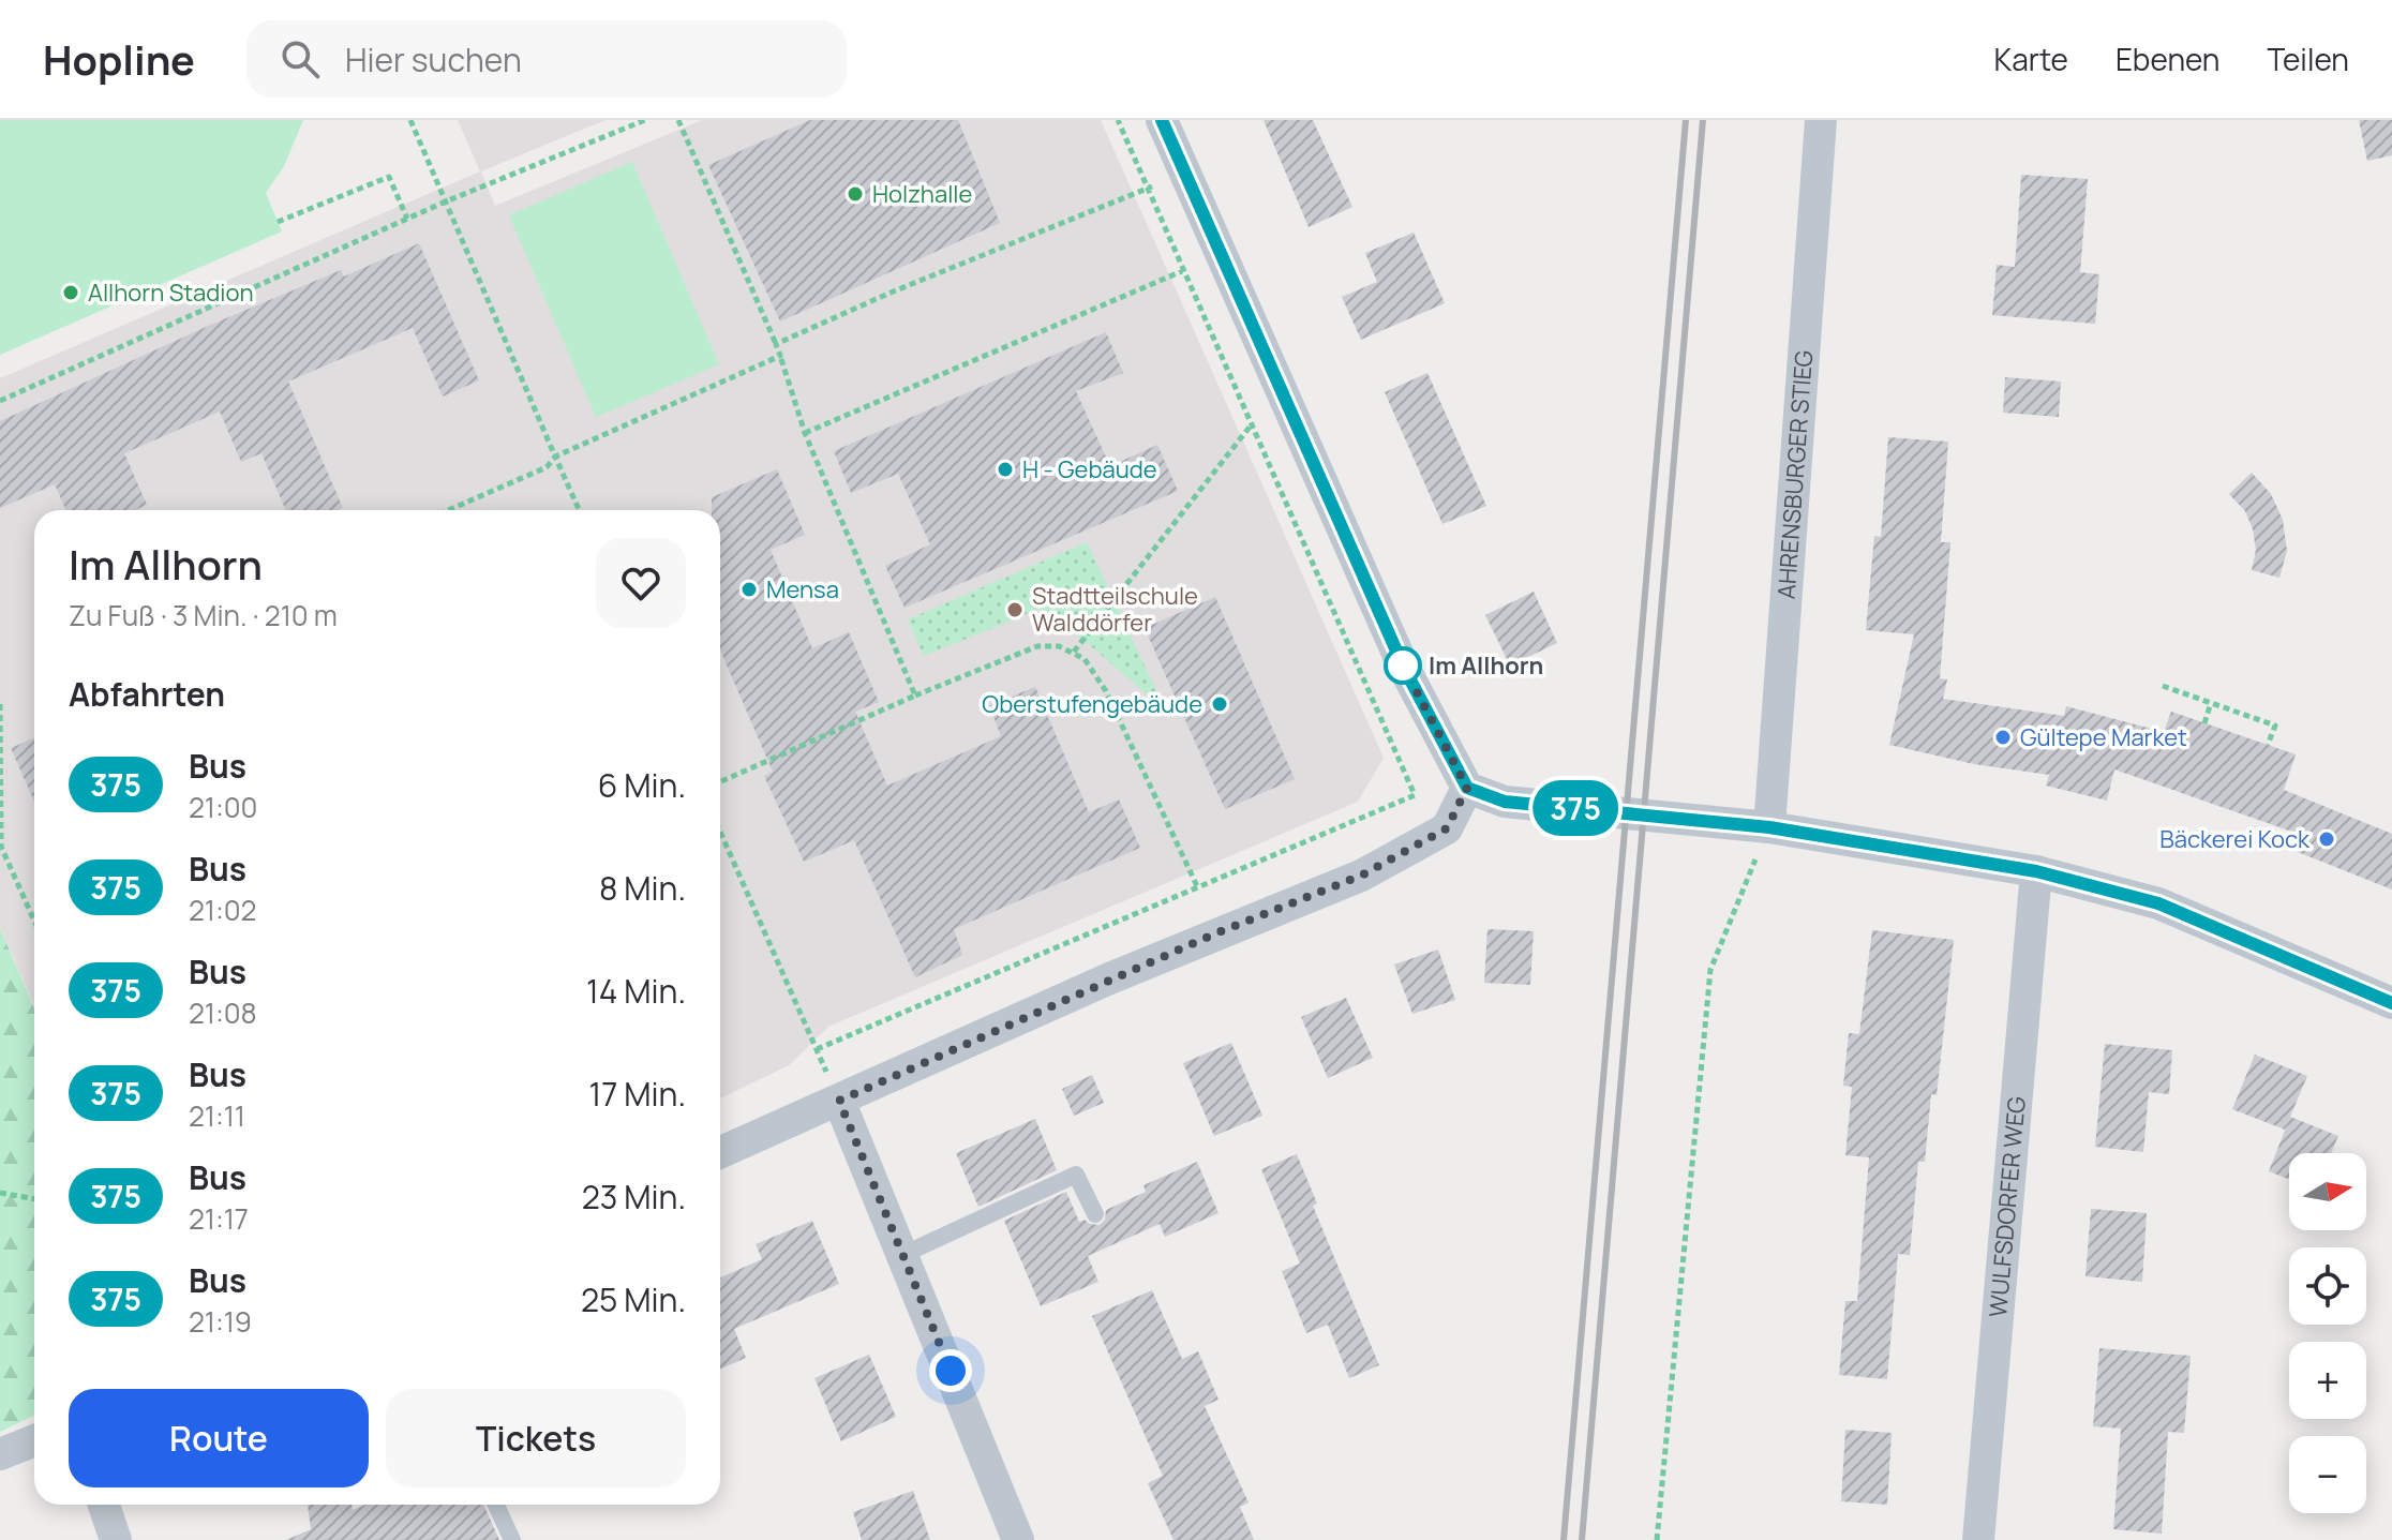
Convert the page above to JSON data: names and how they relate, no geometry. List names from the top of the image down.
{
  "streets": {
    "street": ["AHRENSBURGER STIEG", "WULFSDORFER WEG"]
  },
  "places": [
    "Holzhalle",
    "Allhorn Stadion",
    "H - Gebäude",
    "Mensa",
    "Stadtteilschule Walddörfer",
    "Im Allhorn",
    "Oberstufengebäude",
    "Gültepe Market",
    "Bäckerei Kock"
  ],
  "lines": ["bus line 375"],
  "north": "right",
  "page": {
    "header": "Hopline",
    "search": "Hier suchen",
    "nav": ["Karte", "Ebenen", "Teilen"],
    "on_map": "375",
    "heading": [
      ["Im Allhorn", "Zu Fuß · 3 Min. · 210 m"],
      "Abfahrten"
    ],
    "list": [
      {
        "mark": "375",
        "name": "Bus",
        "note": "21:00",
        "value": "6 Min."
      },
      {
        "mark": "375",
        "name": "Bus",
        "note": "21:02",
        "value": "8 Min."
      },
      {
        "mark": "375",
        "name": "Bus",
        "note": "21:08",
        "value": "14 Min."
      },
      {
        "mark": "375",
        "name": "Bus",
        "note": "21:11",
        "value": "17 Min."
      },
      {
        "mark": "375",
        "name": "Bus",
        "note": "21:17",
        "value": "23 Min."
      },
      {
        "mark": "375",
        "name": "Bus",
        "note": "21:19",
        "value": "25 Min."
      }
    ],
    "map_buttons": ["+", "−"],
    "buttons": ["Route", "Tickets"]
  }
}
